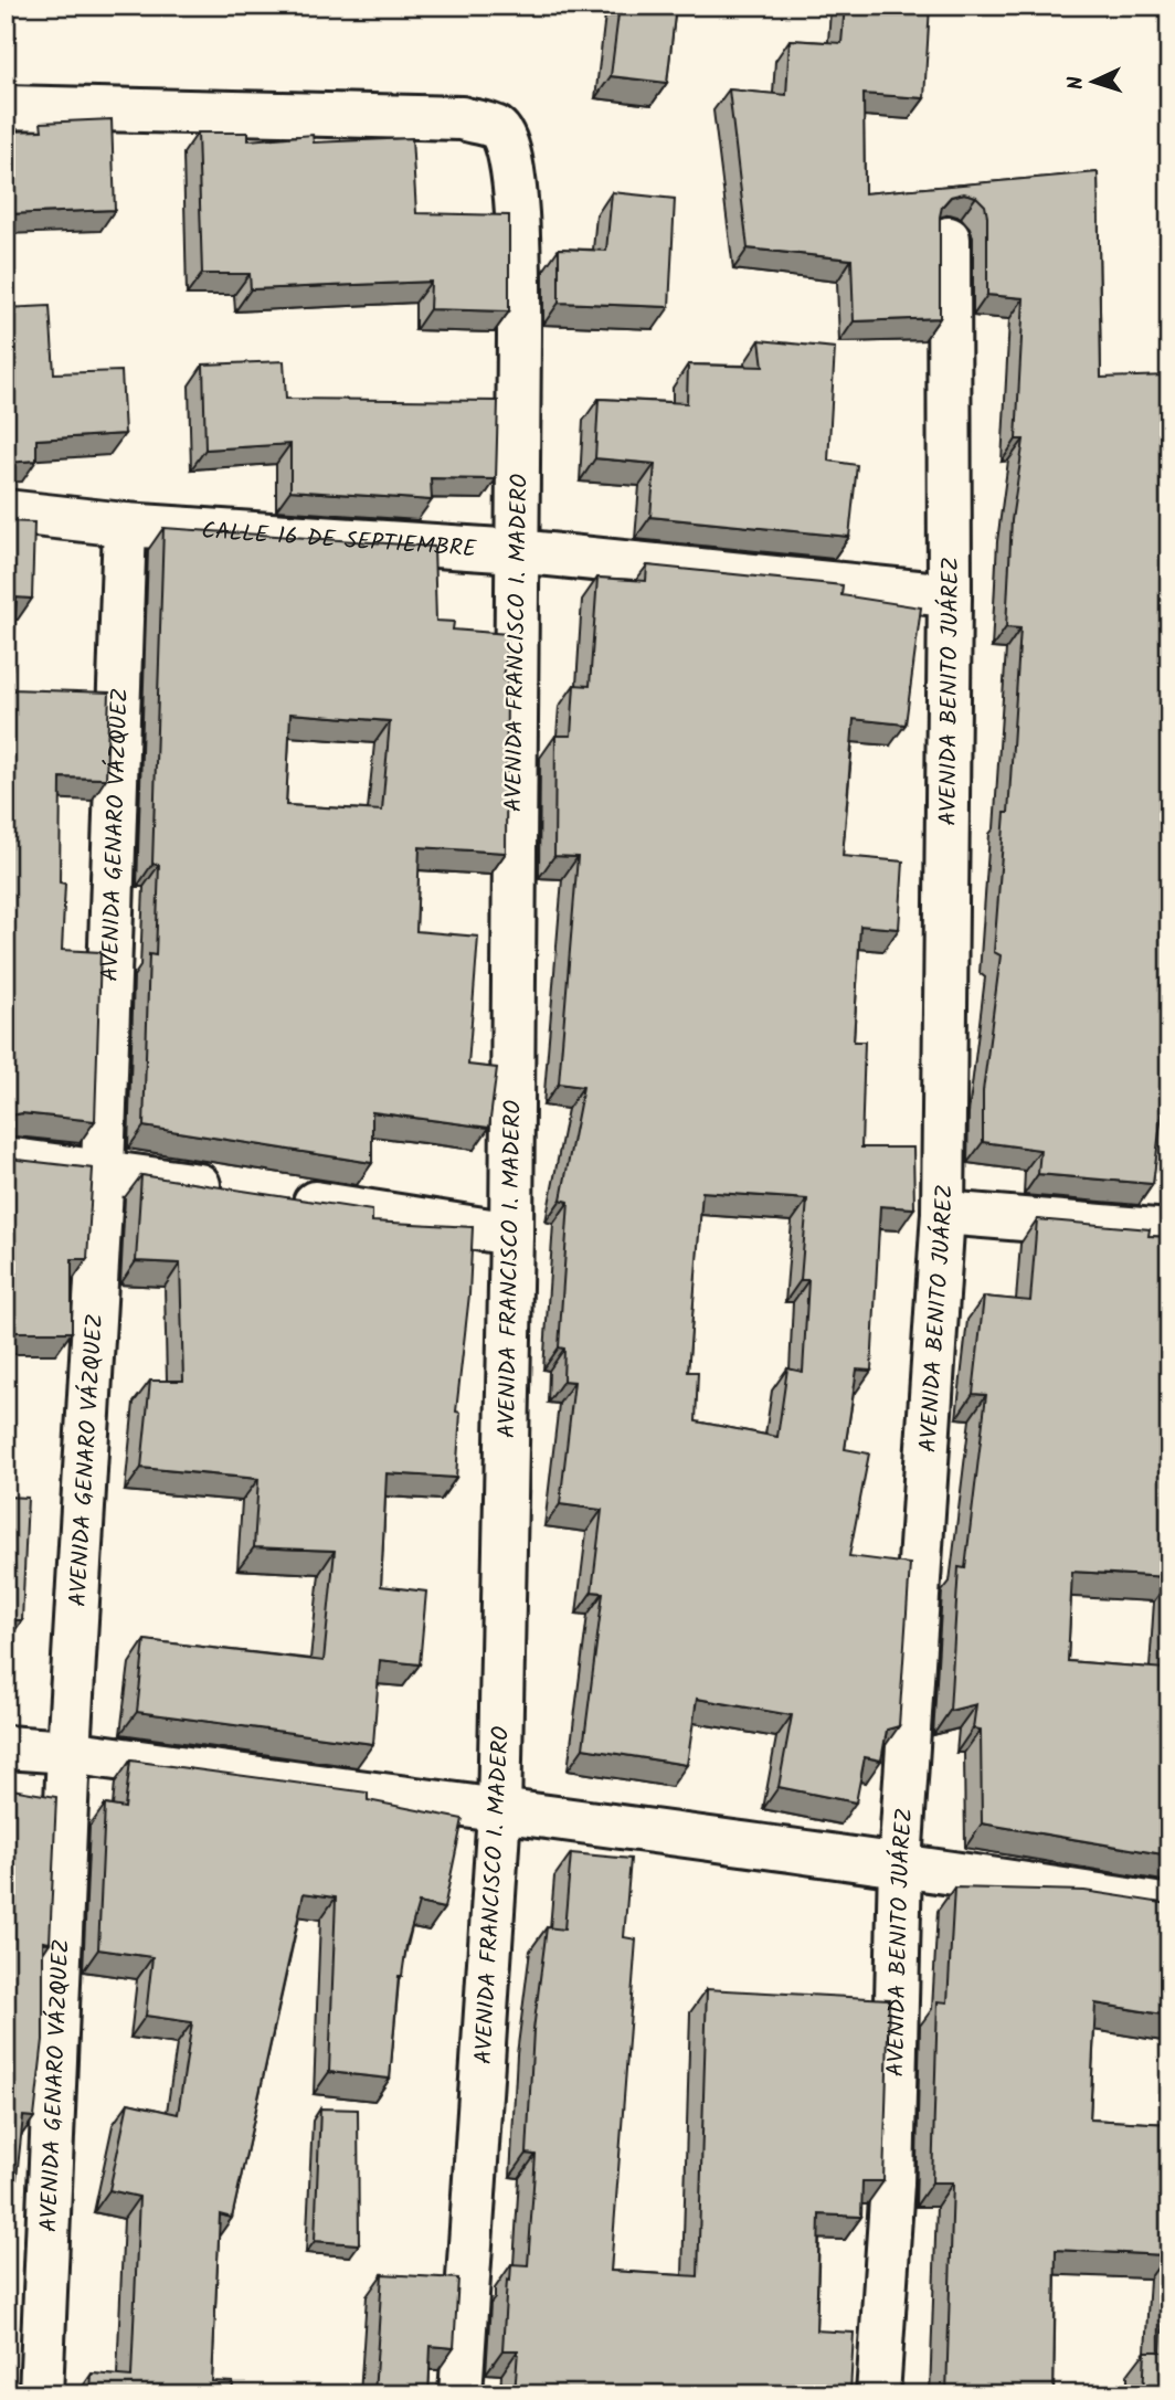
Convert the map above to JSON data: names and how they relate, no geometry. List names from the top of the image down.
{
  "streets": {
    "street": [
      "CALLE 16 DE SEPTIEMBRE",
      "AVENIDA FRANCISCO I. MADERO",
      "AVENIDA BENITO JUÁREZ",
      "AVENIDA GENARO VÁZQUEZ"
    ]
  },
  "crossings": [
    ["CALLE 16 DE SEPTIEMBRE", "AVENIDA FRANCISCO I. MADERO"],
    ["CALLE 16 DE SEPTIEMBRE", "AVENIDA BENITO JUÁREZ"],
    ["CALLE 16 DE SEPTIEMBRE", "AVENIDA GENARO VÁZQUEZ"]
  ],
  "north": "left"
}
